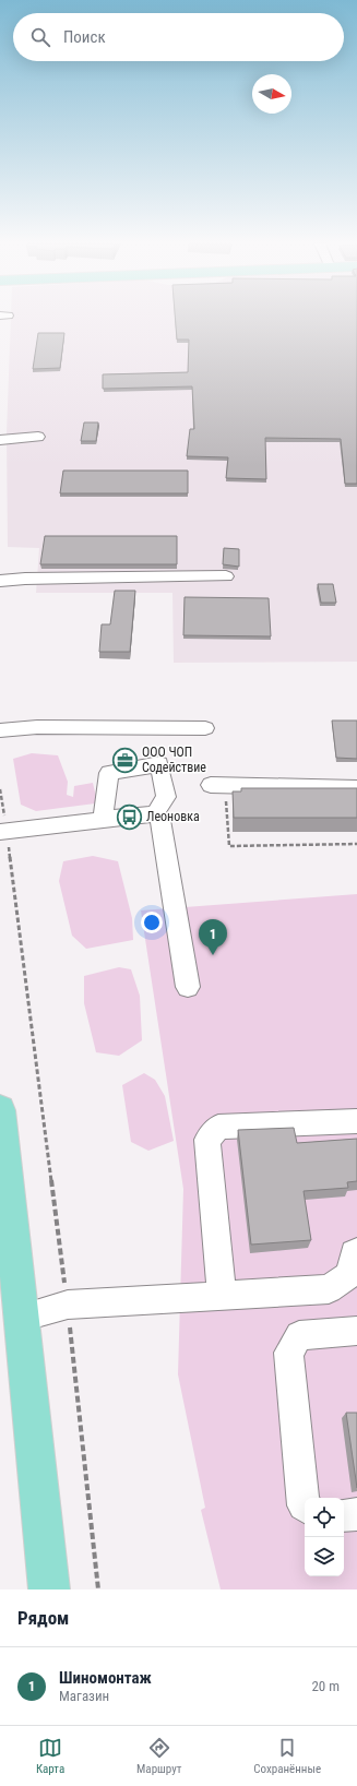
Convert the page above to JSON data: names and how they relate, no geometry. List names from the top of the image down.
{
  "places": {
    "office": ["ООО ЧОП Содействие"],
    "bus stop": ["Леоновка"]
  },
  "north": "right",
  "page": {
    "search": "Поиск",
    "pins": "1",
    "heading": "Рядом",
    "list": [
      {
        "mark": "1",
        "name": "Шиномонтаж",
        "note": "Магазин",
        "value": "20 m"
      }
    ],
    "nav": ["Карта", "Маршрут", "Сохранённые"]
  }
}
